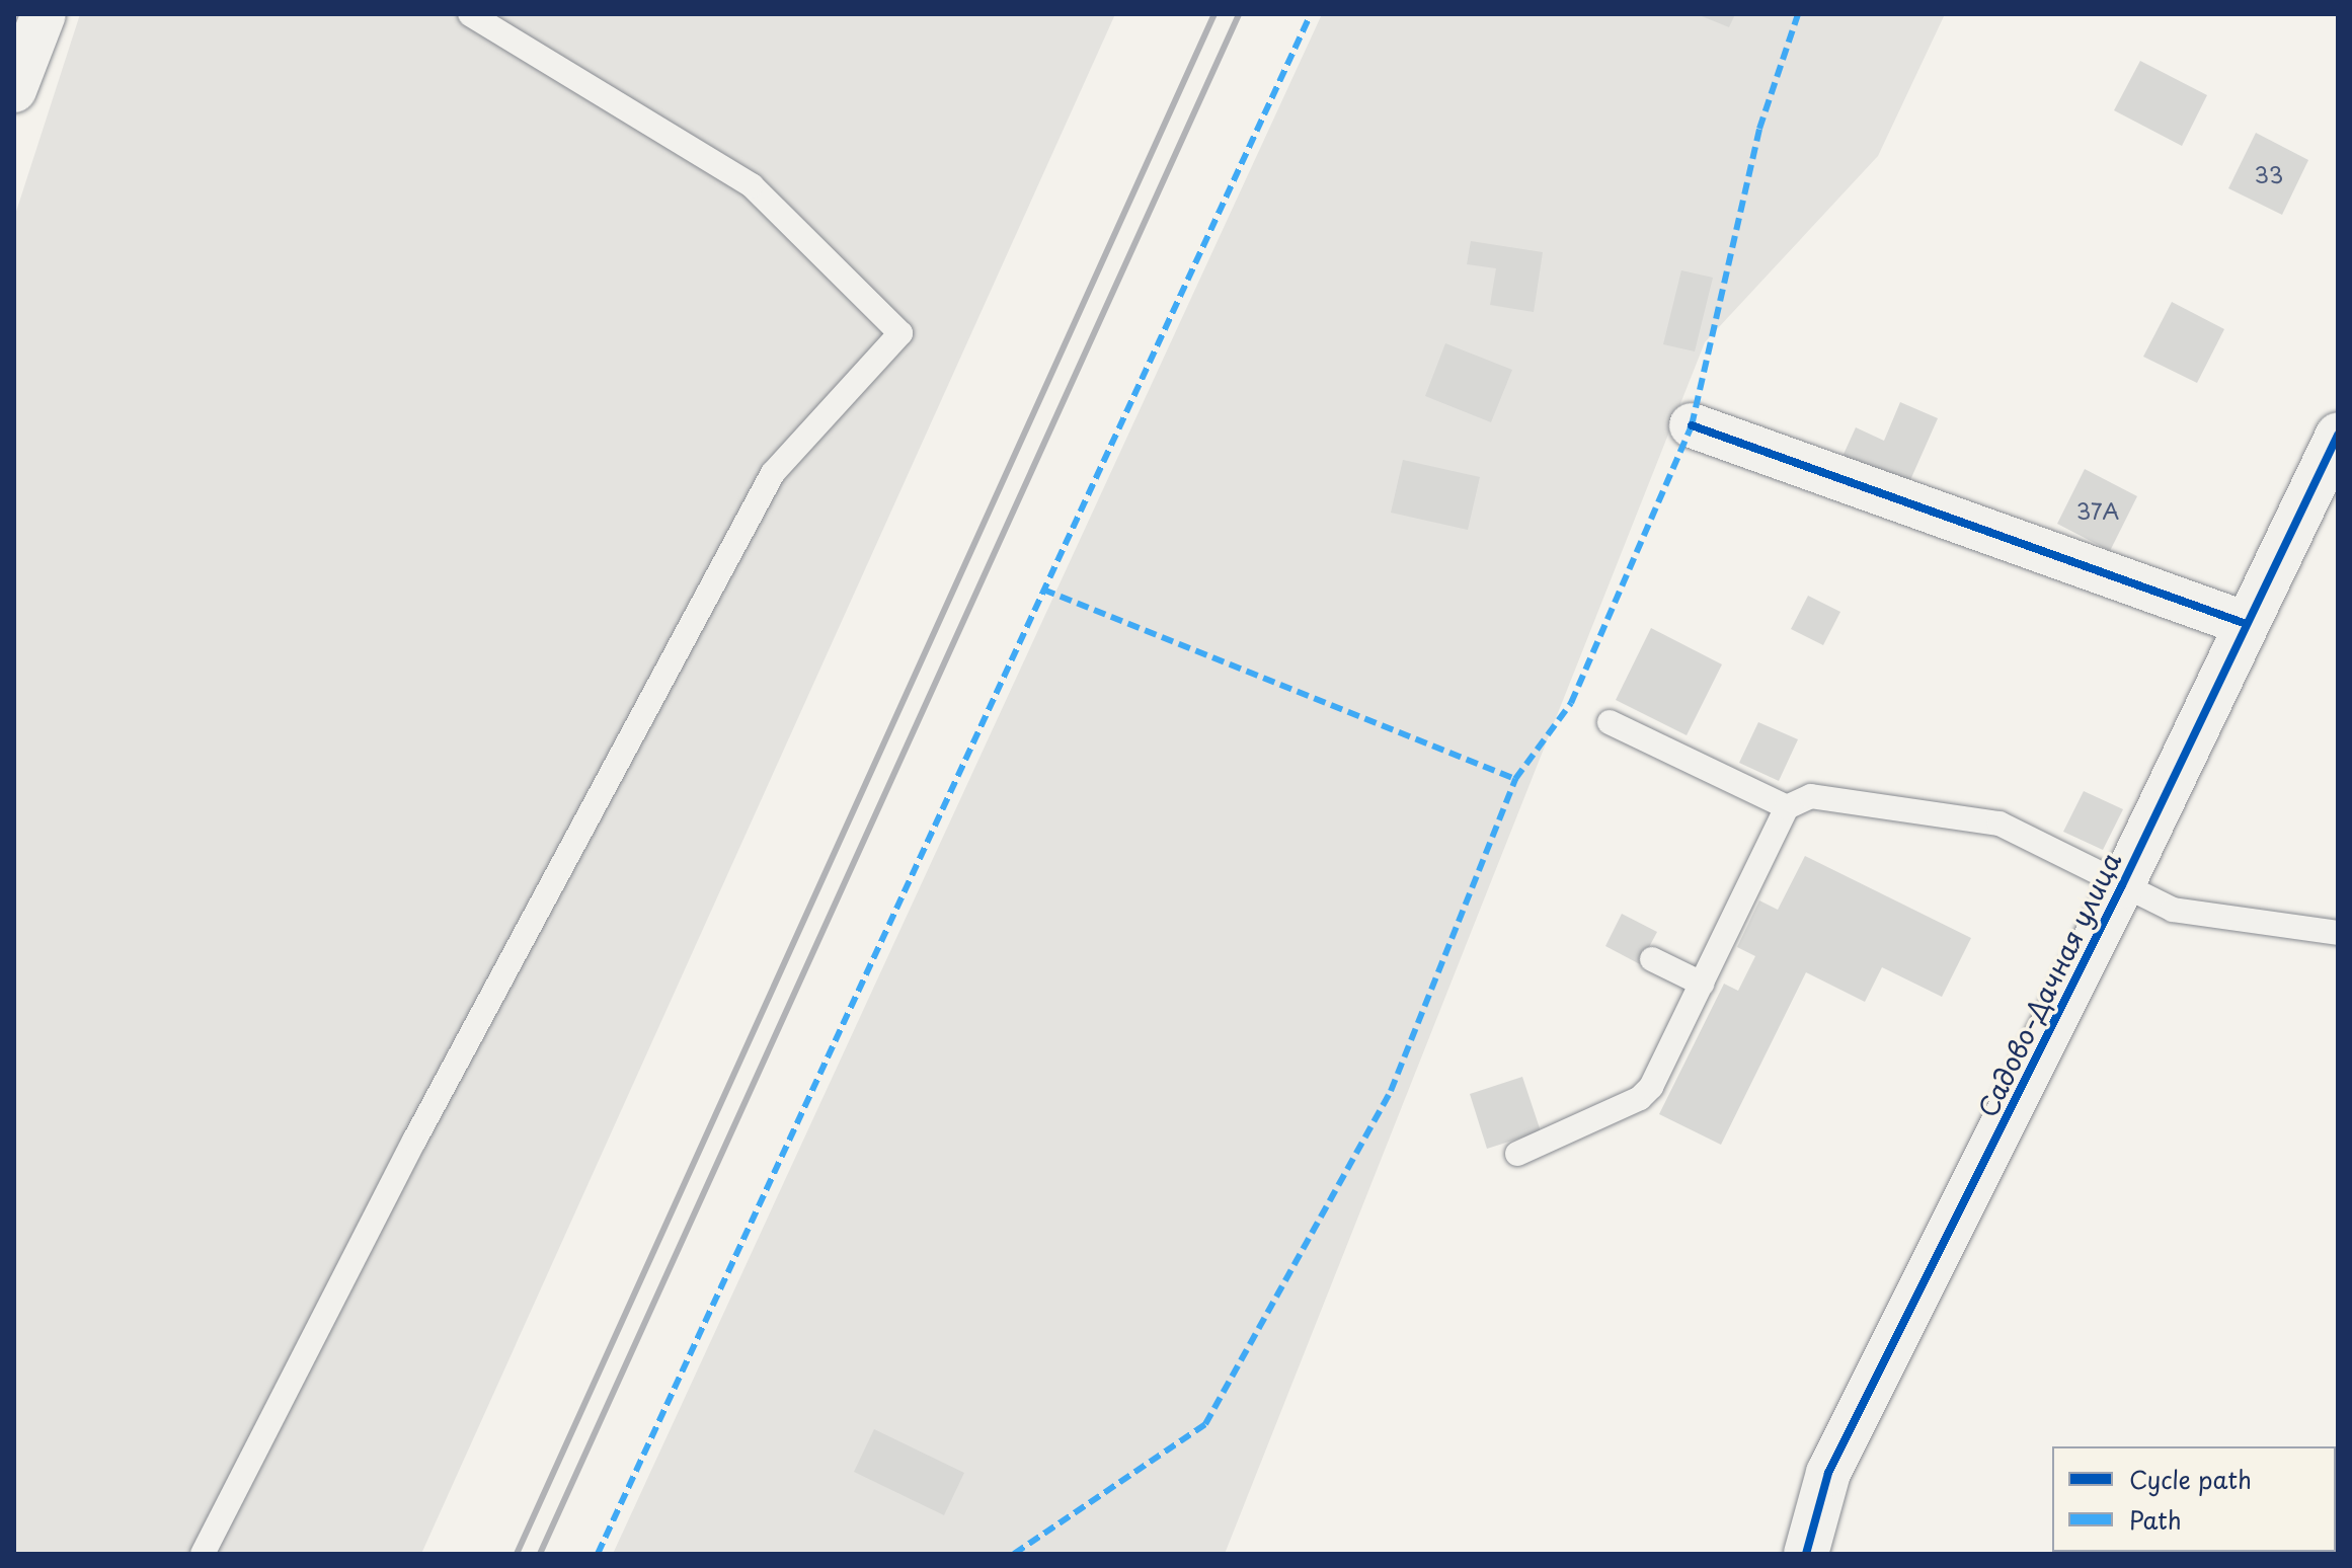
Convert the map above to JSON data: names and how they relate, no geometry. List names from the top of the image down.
{
  "streets": {
    "street": ["Садово-Дачная улица"]
  },
  "house_numbers": ["33", "37А"],
  "legend": ["Cycle path", "Path"]
}
